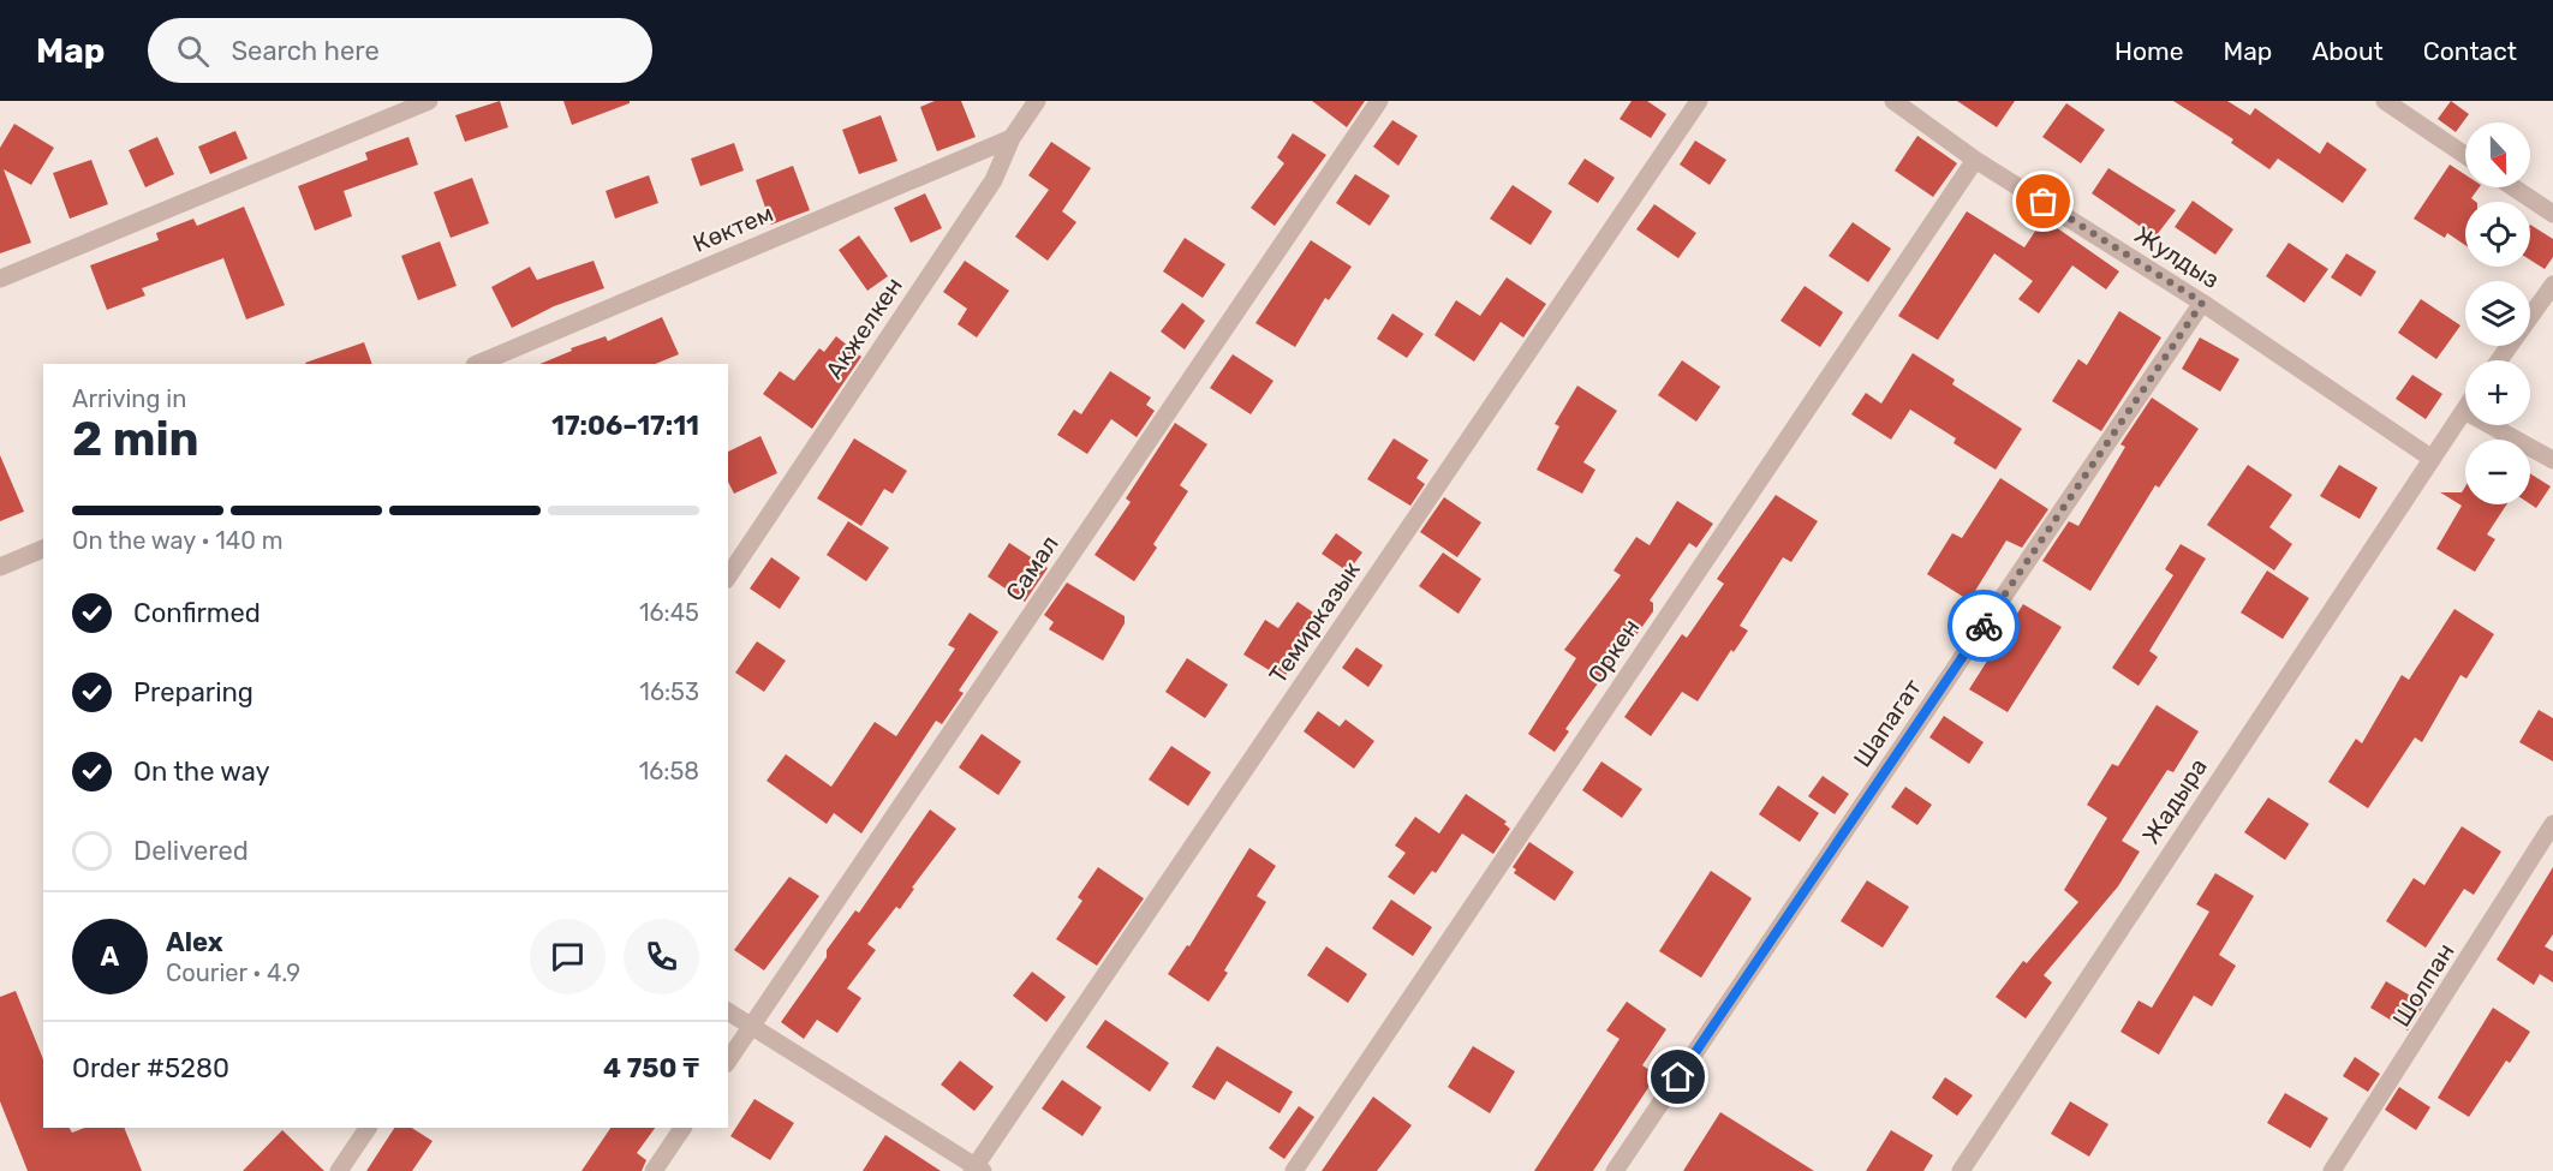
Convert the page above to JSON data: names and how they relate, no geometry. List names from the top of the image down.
{
  "streets": {
    "street": [
      "Көктем",
      "Жулдыз",
      "Акжелкен",
      "Самал",
      "Темирказык",
      "Оркен",
      "Шапагат",
      "Жадыра",
      "Шолпан"
    ]
  },
  "crossings": [
    ["Көктем", "Акжелкен"],
    ["Жулдыз", "Оркен"],
    ["Жулдыз", "Шапагат"],
    ["Жулдыз", "Жадыра"]
  ],
  "north": "bottom",
  "page": {
    "header": "Map",
    "search": "Search here",
    "nav": [
      "Home",
      "Map",
      "About",
      "Contact"
    ],
    "map_buttons": ["+", "−"],
    "heading": ["2 min", "Arriving in", "17:06–17:11"],
    "panel": [
      "Alex",
      "Courier · 4.9",
      "Order #5280",
      "4 750 ₸"
    ],
    "bar": "On the way · 140 m",
    "list": [
      ["Confirmed", "16:45"],
      ["Preparing", "16:53"],
      ["On the way", "16:58"],
      "Delivered"
    ],
    "round": "A"
  }
}
